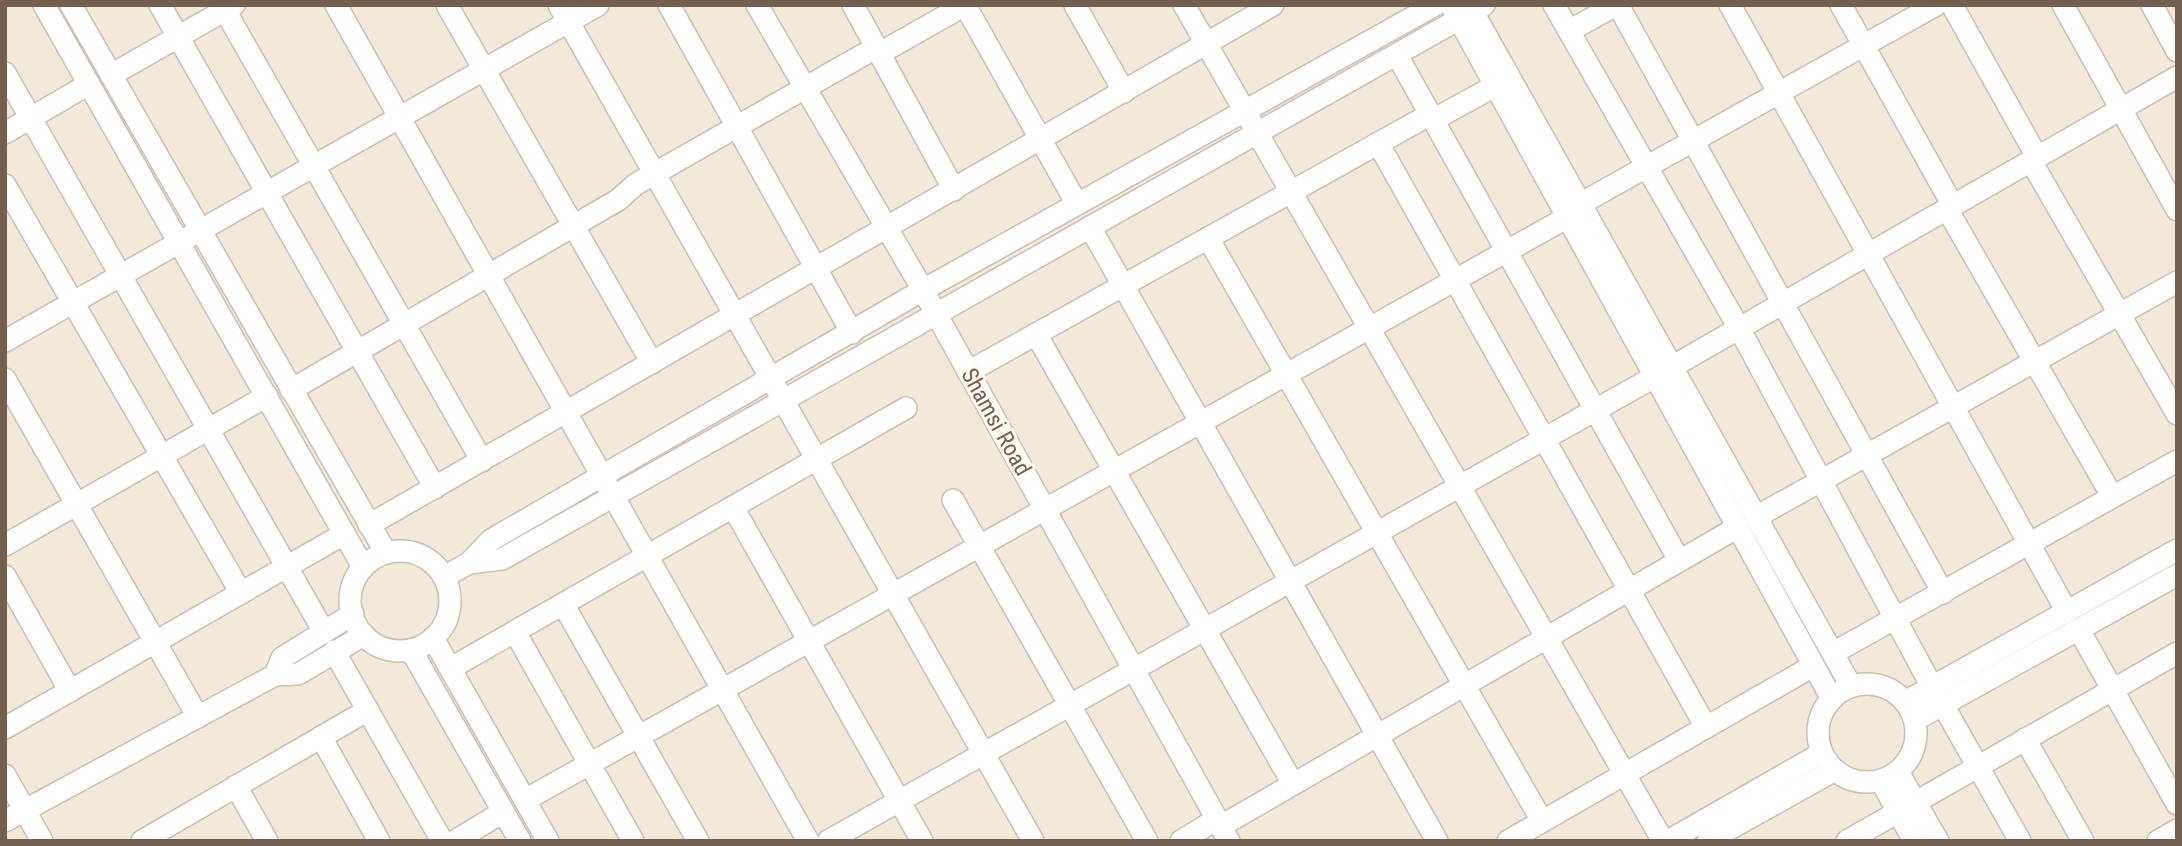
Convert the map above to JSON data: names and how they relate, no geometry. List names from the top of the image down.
{
  "streets": {
    "street": ["Shamsi Road"]
  }
}
